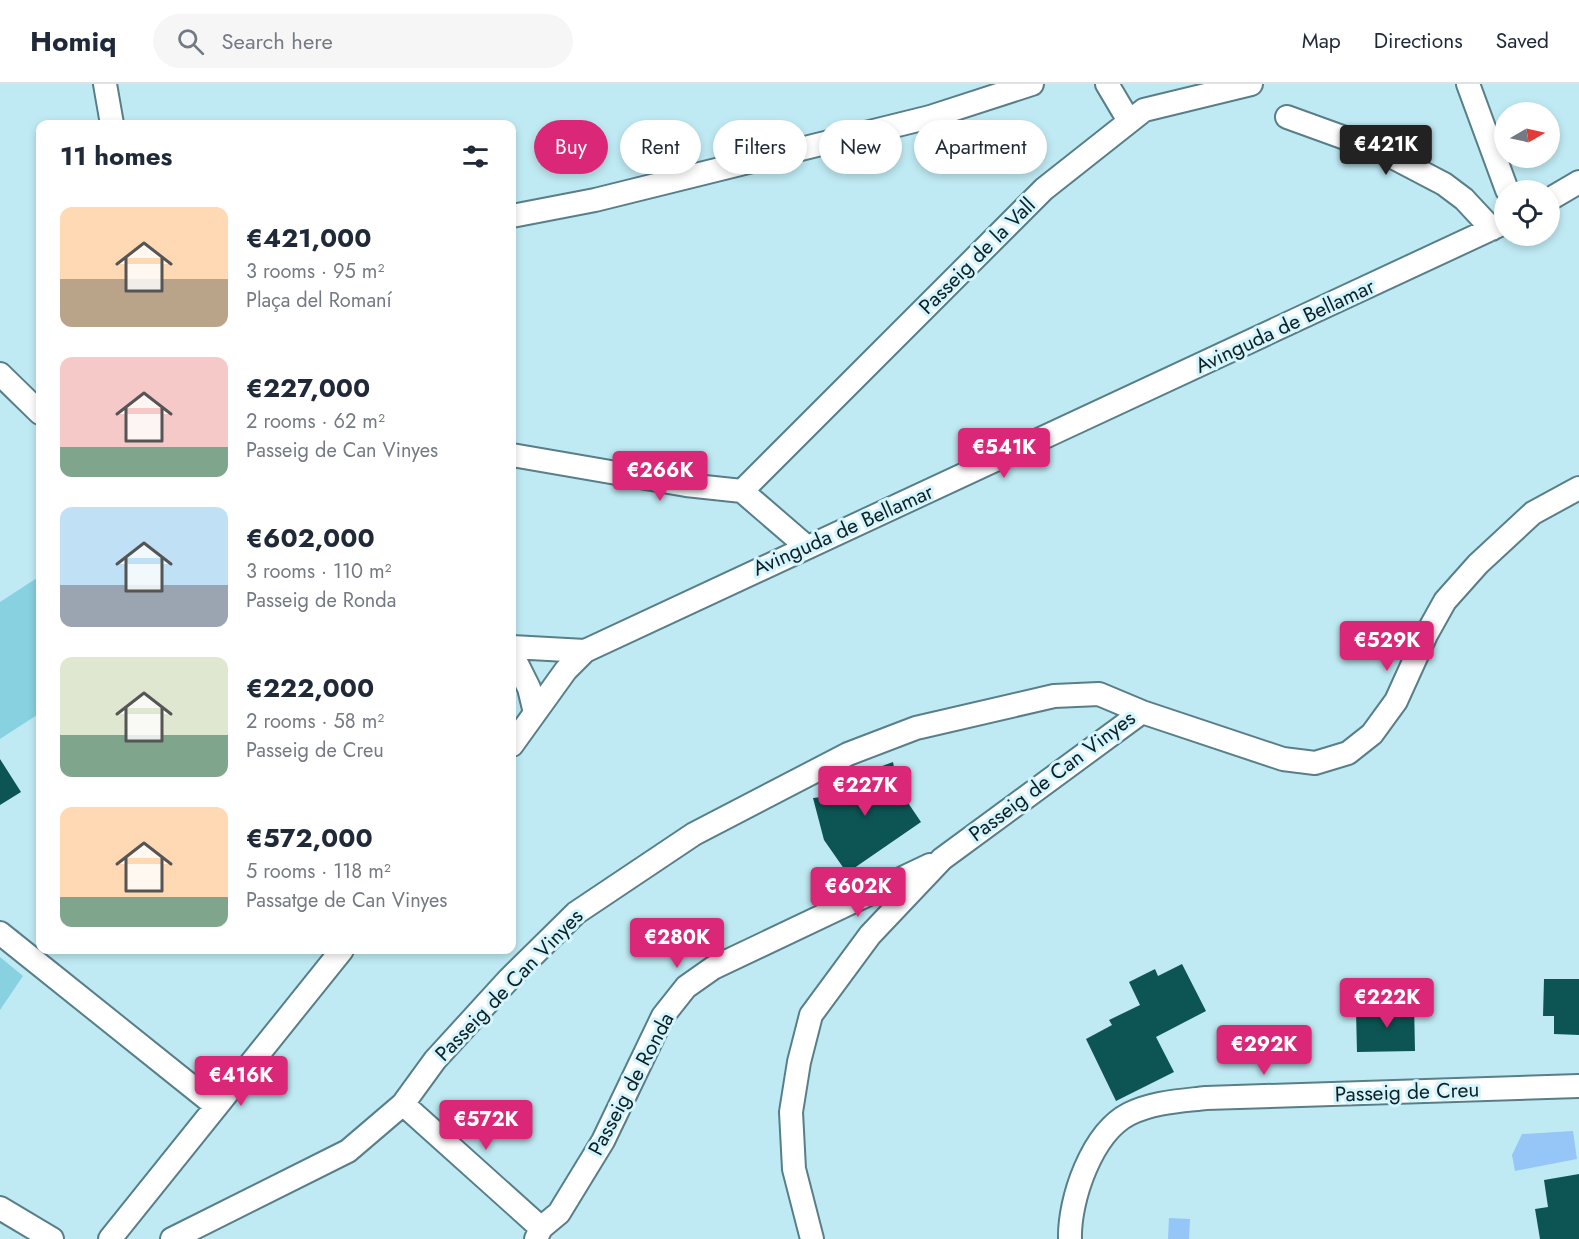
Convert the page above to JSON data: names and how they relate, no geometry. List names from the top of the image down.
{
  "streets": {
    "street": [
      "Passeig de la Vall",
      "Avinguda de Bellamar",
      "Passeig de Can Vinyes",
      "Passeig de Ronda",
      "Passeig de Creu"
    ]
  },
  "crossings": [
    ["Passeig de Can Vinyes", "Passeig de Ronda"]
  ],
  "north": "right",
  "page": {
    "header": "Homiq",
    "search": "Search here",
    "nav": ["Map", "Directions", "Saved"],
    "chip": [
      "Buy",
      "Rent",
      "Filters",
      "New",
      "Apartment"
    ],
    "heading": "11 homes",
    "price": [
      "€421K",
      "€541K",
      "€266K",
      "€529K",
      "€227K",
      "€602K",
      "€280K",
      "€222K",
      "€292K",
      "€416K",
      "€572K"
    ],
    "list": [
      {
        "name": "€421,000",
        "note": "3 rooms · 95 m² · Plaça del Romaní"
      },
      {
        "name": "€227,000",
        "note": "2 rooms · 62 m² · Passeig de Can Vinyes"
      },
      {
        "name": "€602,000",
        "note": "3 rooms · 110 m² · Passeig de Ronda"
      },
      {
        "name": "€222,000",
        "note": "2 rooms · 58 m² · Passeig de Creu"
      },
      {
        "name": "€572,000",
        "note": "5 rooms · 118 m² · Passatge de Can Vinyes"
      }
    ]
  }
}
